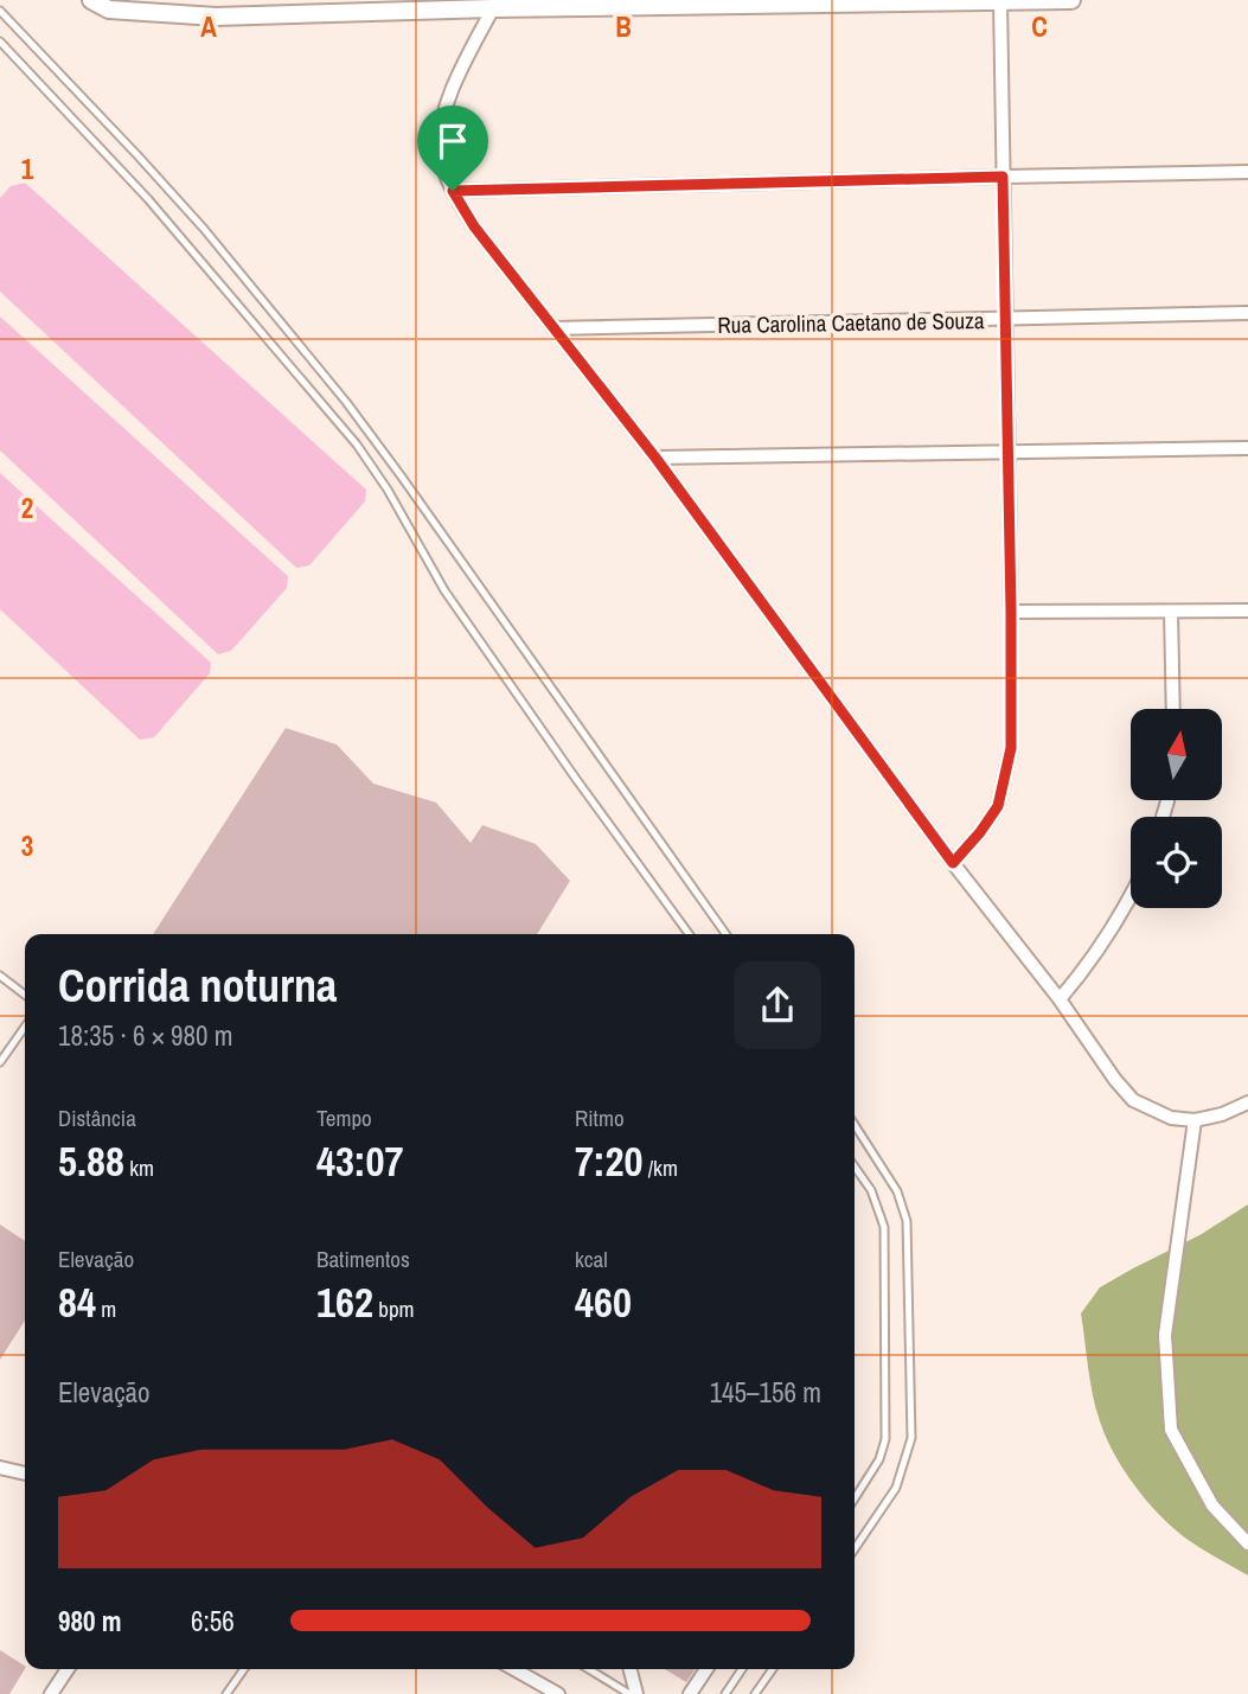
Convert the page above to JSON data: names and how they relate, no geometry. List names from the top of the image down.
{
  "streets": {
    "street": ["Rua Carolina Caetano de Souza"]
  },
  "north": "top",
  "page": {
    "heading": ["Corrida noturna", "18:35 · 6 × 980 m"],
    "stats": [
      ["Distância", "5.88 km"],
      ["Tempo", "43:07"],
      ["Ritmo", "7:20 /km"],
      ["Elevação", "84 m"],
      ["Batimentos", "162 bpm"],
      ["kcal", "460"]
    ],
    "chart": ["Elevação", "145–156 m"],
    "list": [
      {
        "name": "980 m",
        "note": "6:56"
      }
    ]
  },
  "grid": {
    "columns": ["A", "B", "C"],
    "rows": ["1", "2", "3"]
  }
}
